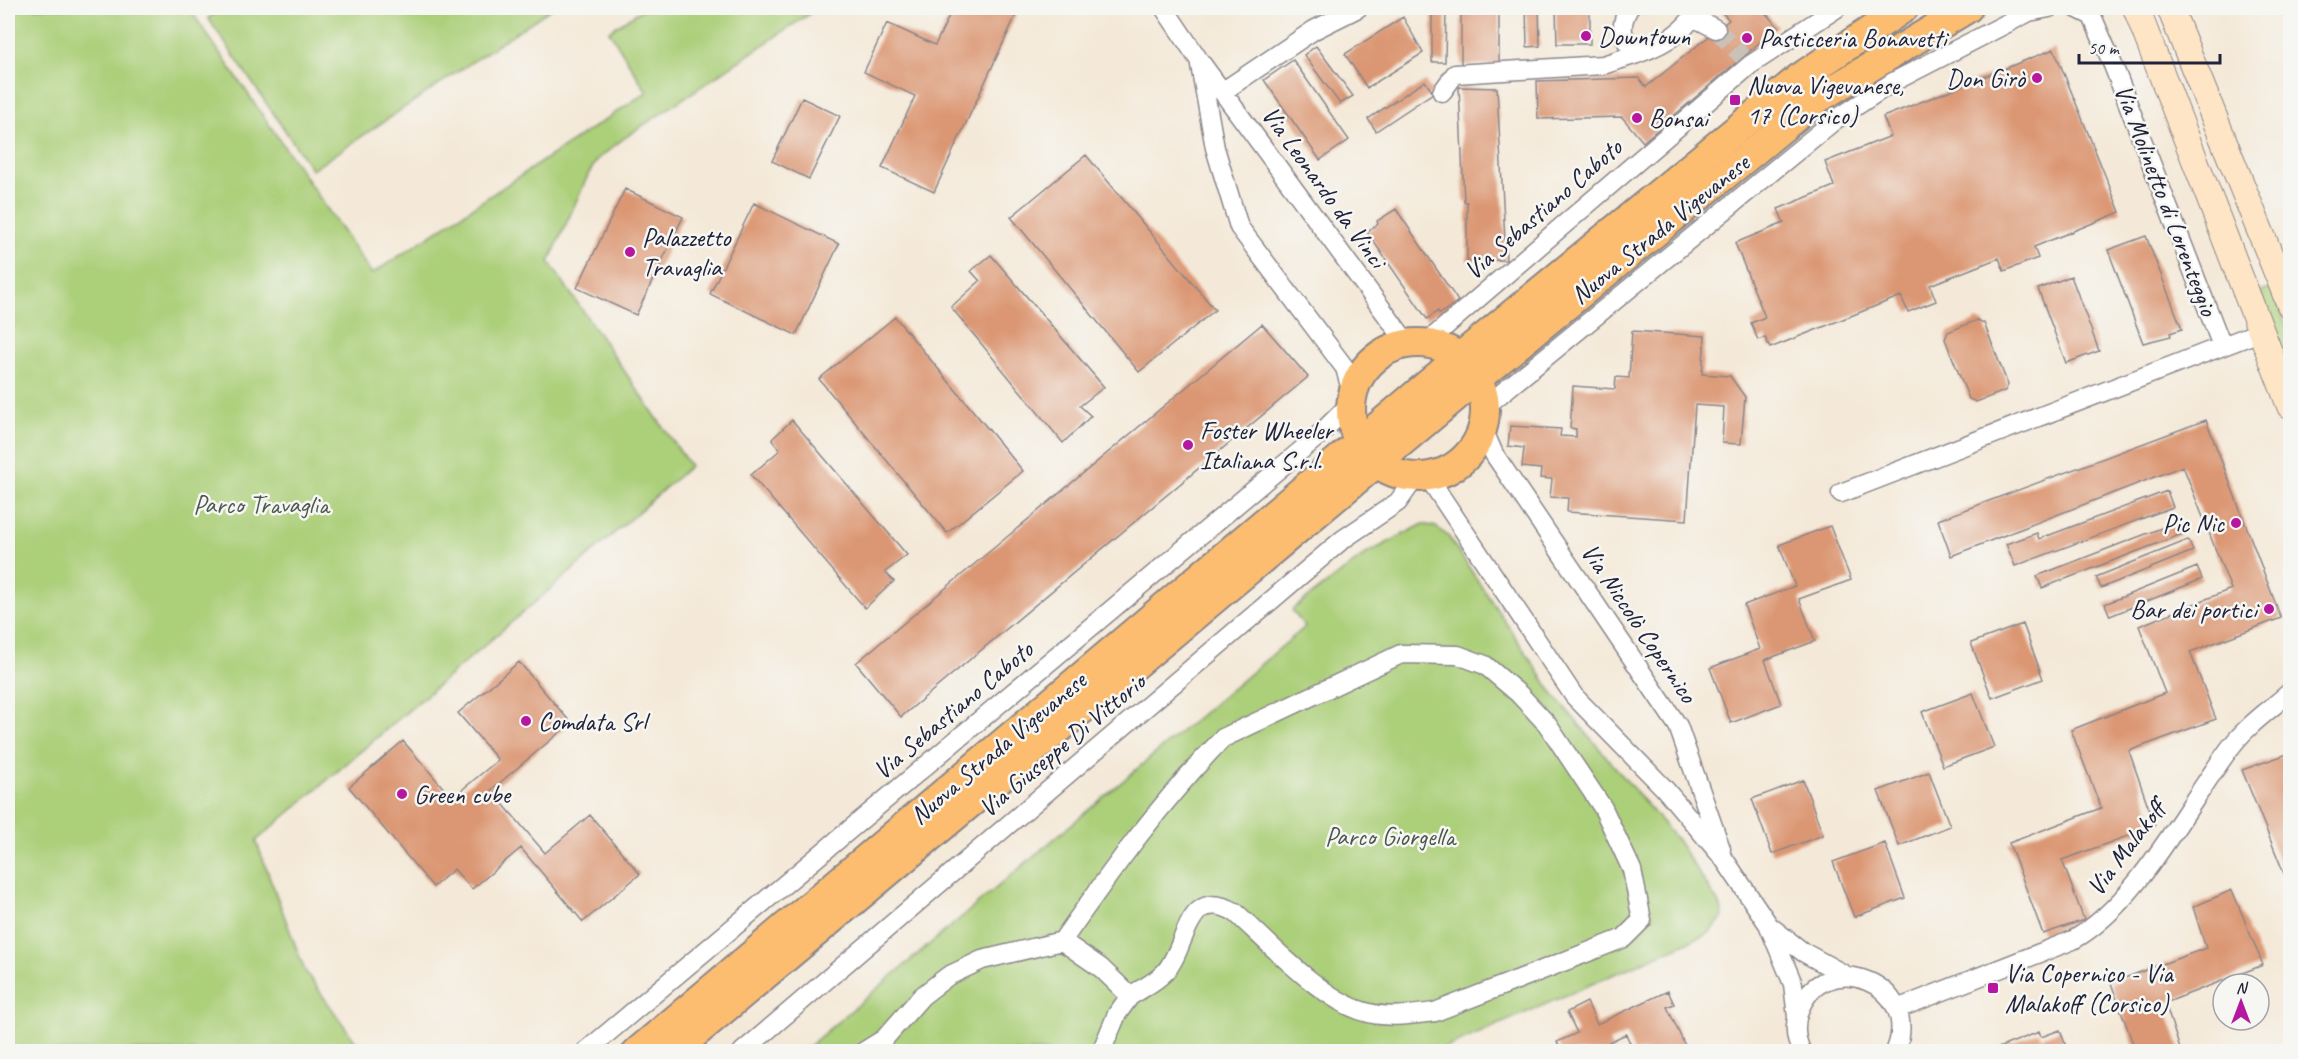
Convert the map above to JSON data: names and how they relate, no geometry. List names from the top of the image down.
{
  "streets": {
    "main road": ["Nuova Strada Vigevanese"],
    "street": [
      "Via Leonardo da Vinci",
      "Via Molinetto di Lorenteggio",
      "Via Sebastiano Caboto",
      "Via Niccolò Copernico",
      "Via Giuseppe Di Vittorio",
      "Via Malakoff"
    ]
  },
  "crossings": [
    ["Via Leonardo da Vinci", "Via Sebastiano Caboto"],
    ["Via Niccolò Copernico", "Via Giuseppe Di Vittorio"]
  ],
  "parks": ["Parco Travaglia", "Parco Giorgella"],
  "places": {
    "other": [
      "Downtown",
      "Pasticceria Bonavetti",
      "Don Girò",
      "Bonsai",
      "Palazzetto Travaglia",
      "Foster Wheeler Italiana S.r.l.",
      "Pic Nic",
      "Bar dei portici",
      "Comdata Srl",
      "Green cube"
    ],
    "transit": ["Nuova Vigevanese, 17 (Corsico)", "Via Copernico - Via Malakoff (Corsico)"]
  },
  "scale_bar": "50 m",
  "north": "top"
}
